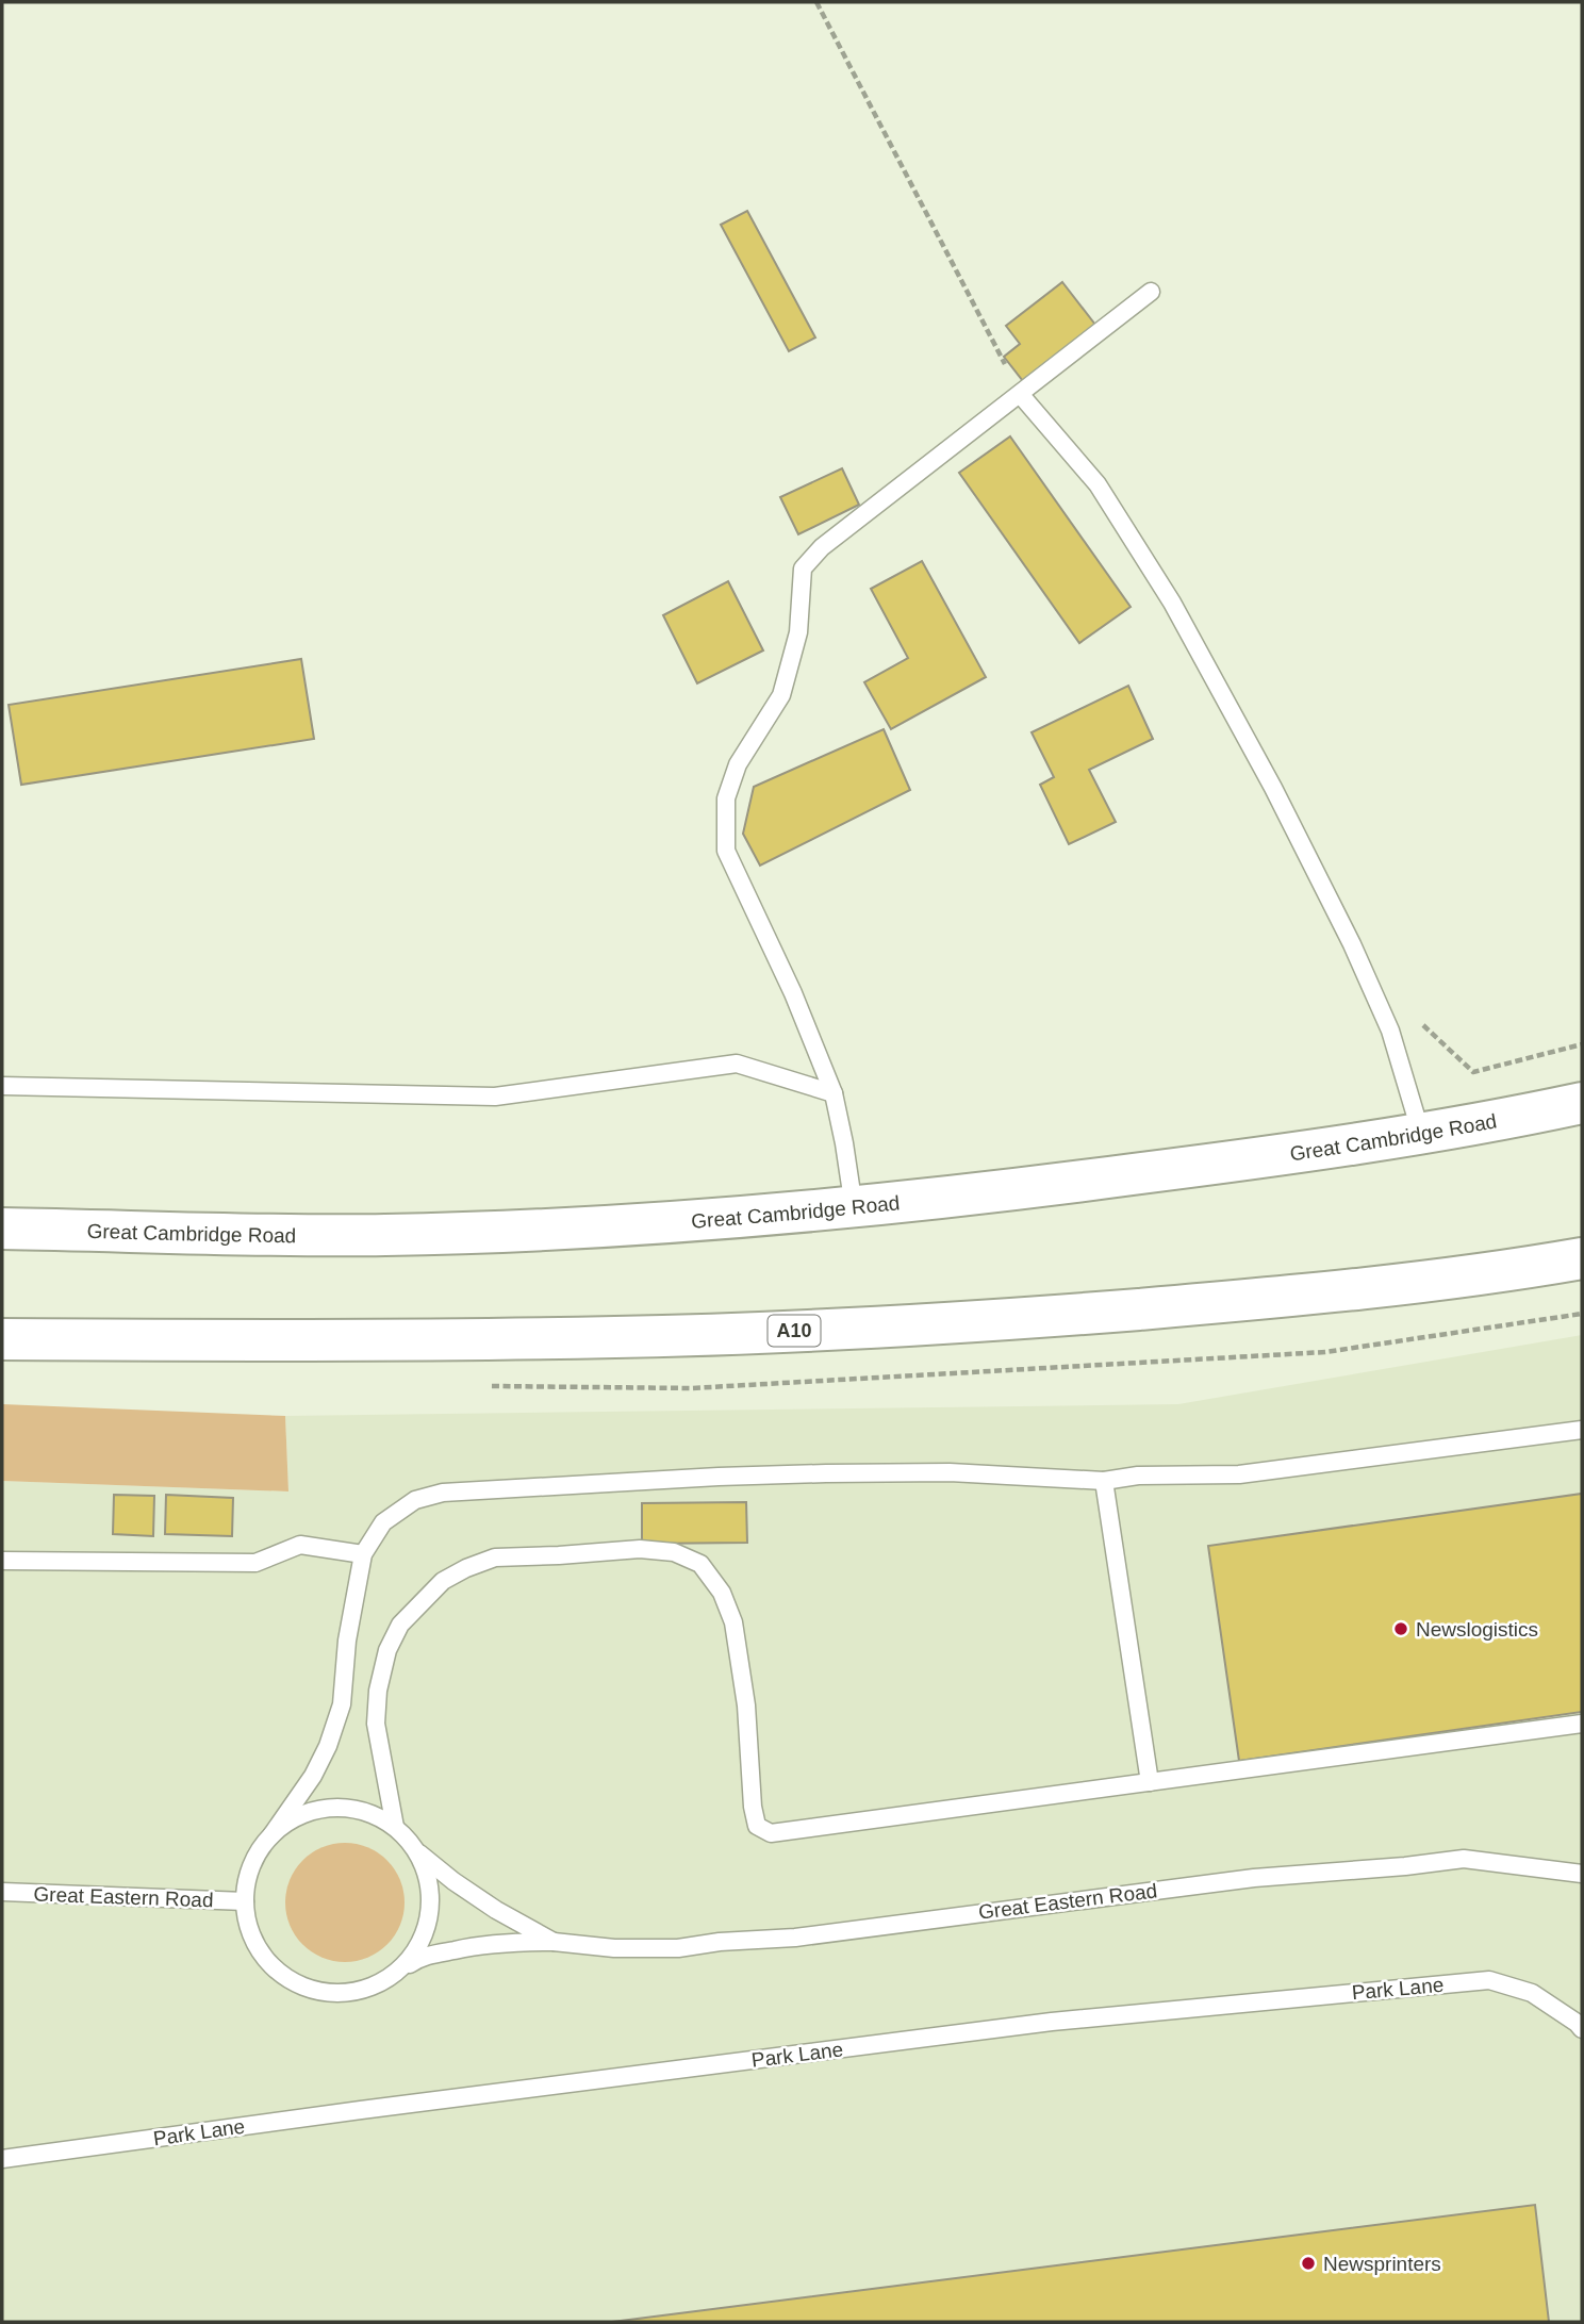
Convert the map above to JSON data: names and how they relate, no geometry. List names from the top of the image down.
{
  "streets": {
    "highway": ["Great Cambridge Road", "A10"],
    "lane": ["Great Eastern Road", "Park Lane"]
  },
  "places": ["Newslogistics", "Newsprinters"]
}
